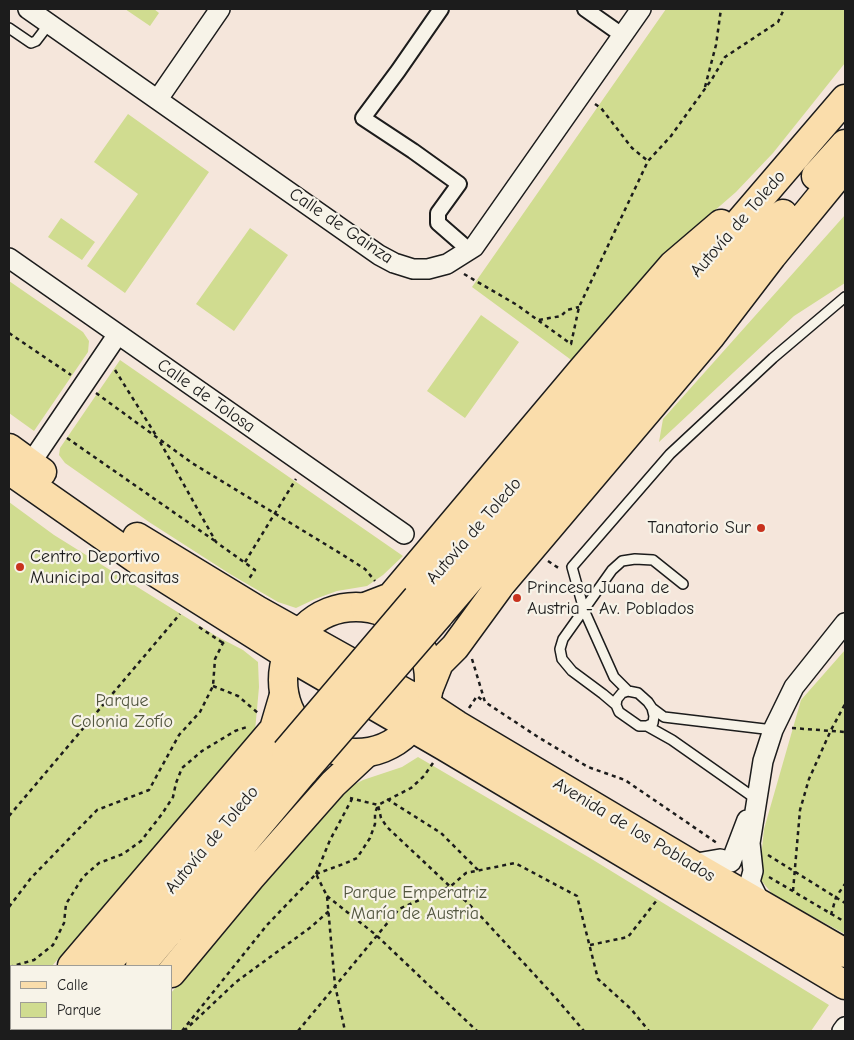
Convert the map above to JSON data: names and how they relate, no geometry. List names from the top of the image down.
{
  "streets": {
    "main road": ["Autovía de Toledo", "Avenida de los Poblados"],
    "street": ["Calle de Gainza", "Calle de Tolosa"]
  },
  "parks": ["Parque Colonia Zofío", "Parque Emperatriz María de Austria"],
  "places": ["Tanatorio Sur", "Centro Deportivo Municipal Orcasitas", "Princesa Juana de Austria - Av. Poblados"],
  "legend": ["Calle", "Parque"]
}
